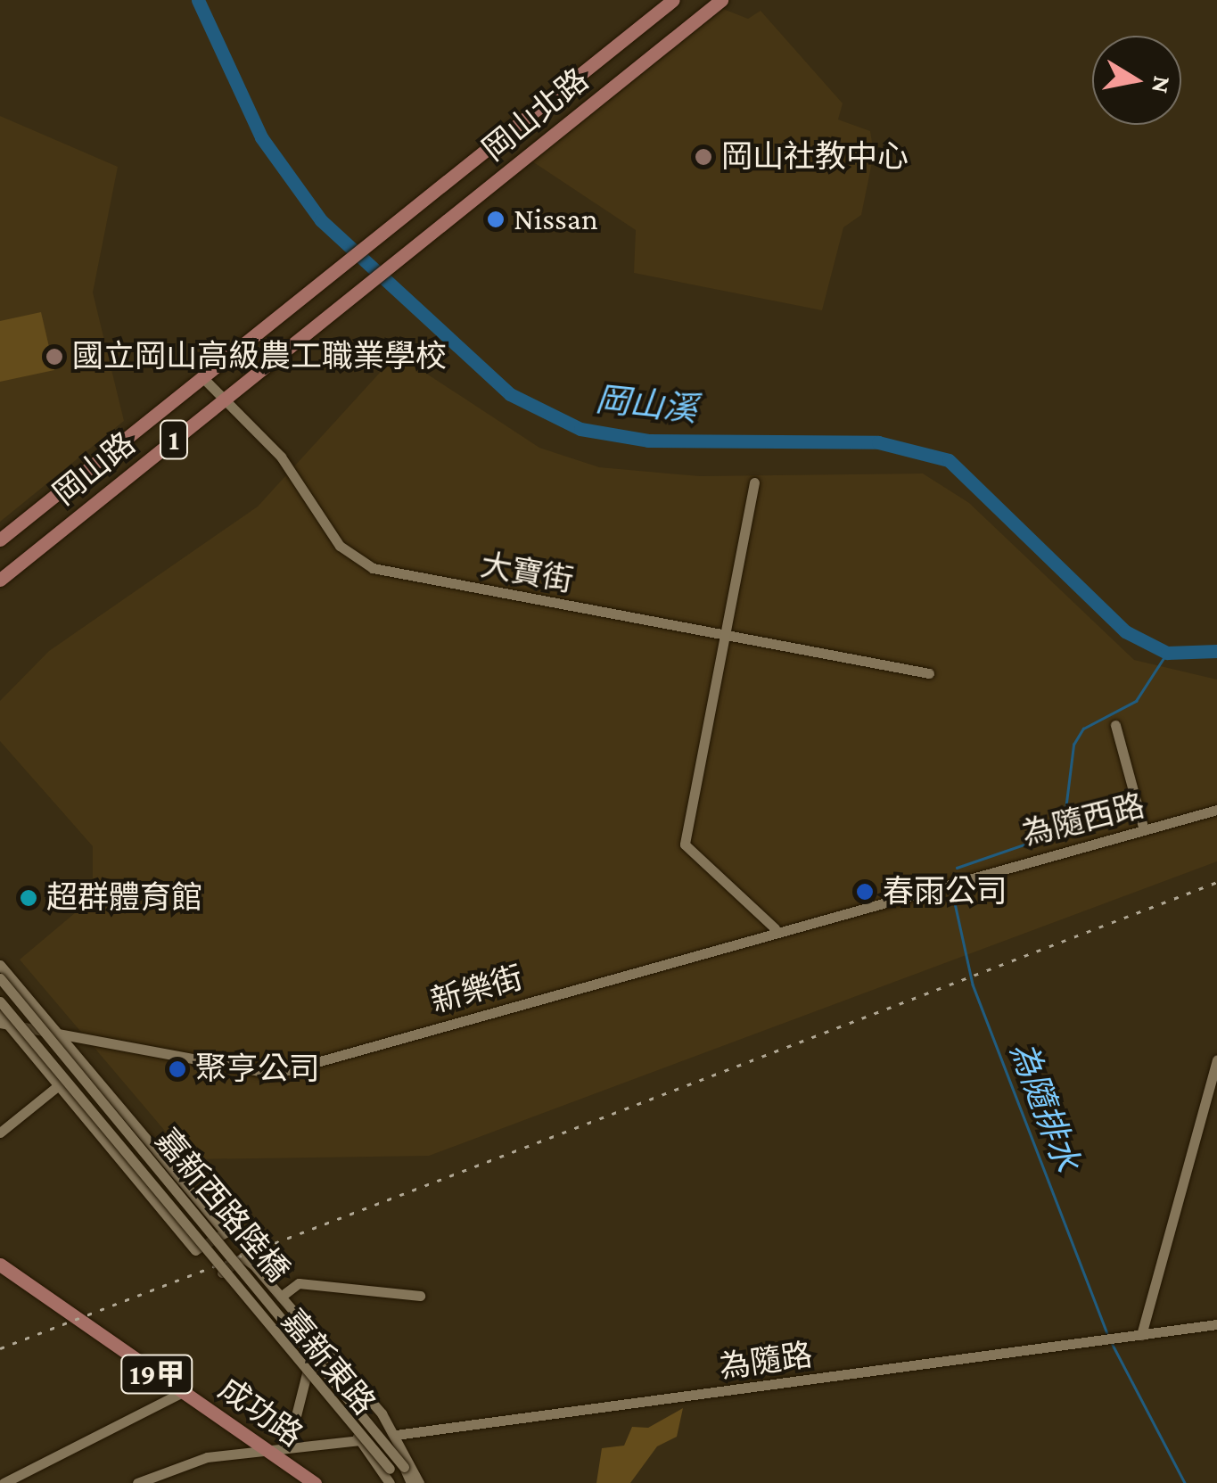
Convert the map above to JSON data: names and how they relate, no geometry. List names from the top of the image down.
{
  "streets": {
    "main road": [
      "岡山北路",
      "1",
      "岡山路",
      "19甲",
      "成功路"
    ],
    "street": [
      "大寶街",
      "為隨西路",
      "新樂街",
      "嘉新西路陸橋",
      "為隨路",
      "嘉新東路"
    ]
  },
  "crossings": [
    ["岡山北路", "岡山路"],
    ["岡山路", "大寶街"],
    ["為隨西路", "新樂街"],
    ["為隨路", "嘉新東路"]
  ],
  "water": ["岡山溪", "為隨排水"],
  "places": [
    "岡山社教中心",
    "Nissan",
    "國立岡山高級農工職業學校",
    "春雨公司",
    "超群體育館",
    "聚亨公司"
  ],
  "north": "right"
}
